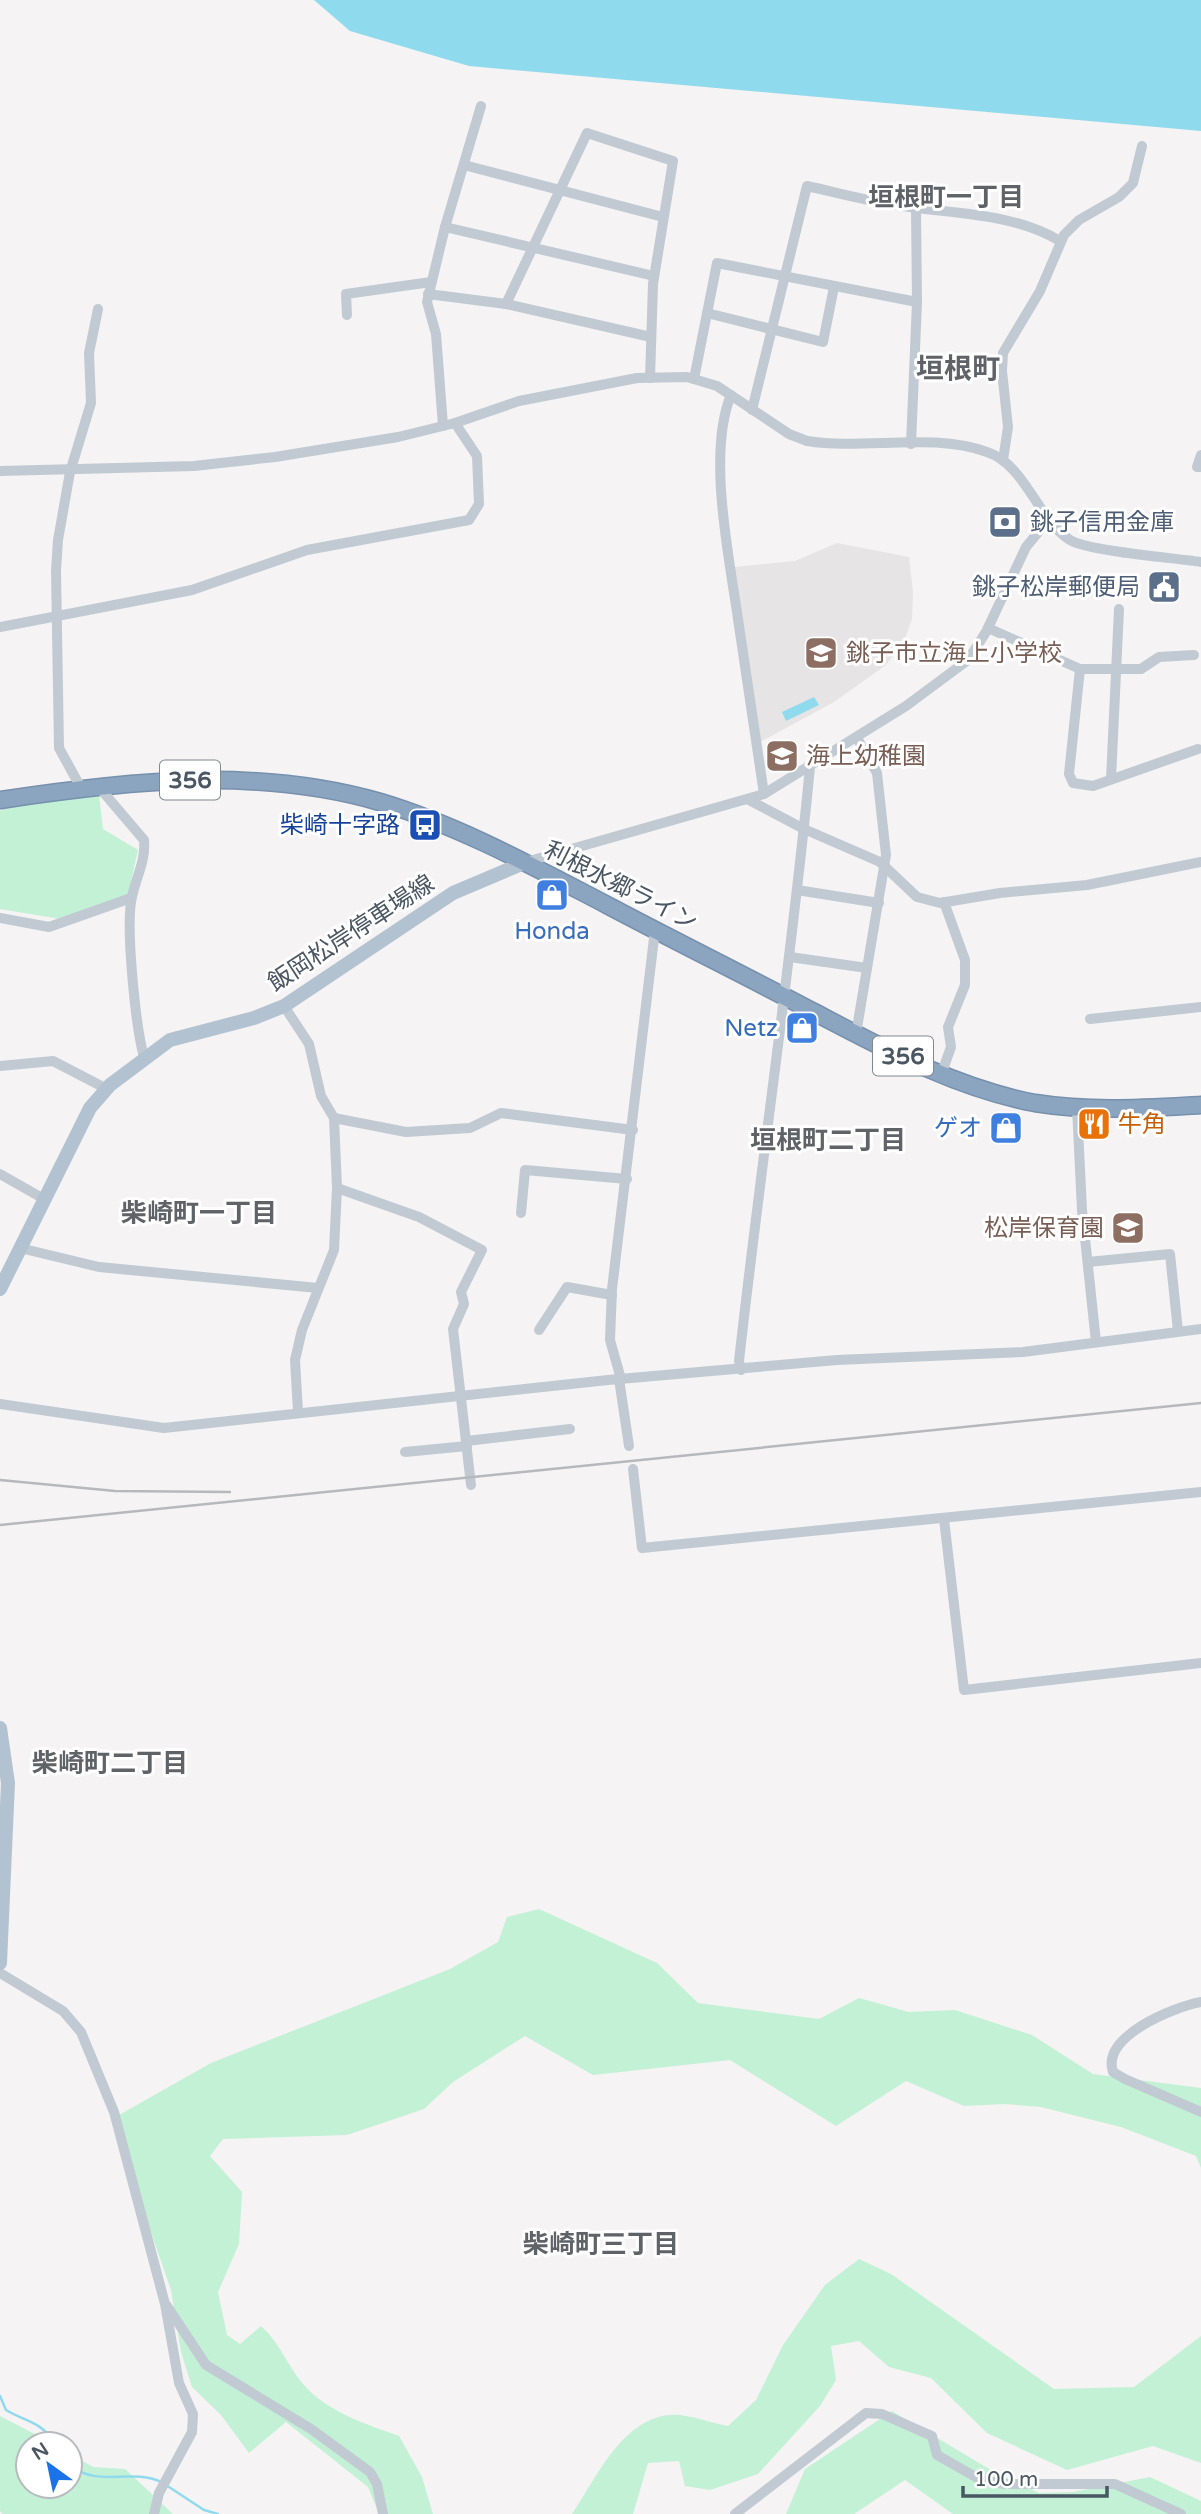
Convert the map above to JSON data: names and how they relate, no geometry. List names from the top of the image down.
{
  "streets": {
    "highway": ["356", "利根水郷ライン"],
    "main road": ["飯岡松岸停車場線"]
  },
  "crossings": [
    ["利根水郷ライン", "飯岡松岸停車場線"]
  ],
  "districts": [
    "垣根町一丁目",
    "垣根町",
    "垣根町二丁目",
    "柴崎町一丁目",
    "柴崎町二丁目",
    "柴崎町三丁目"
  ],
  "places": {
    "bank": ["銚子信用金庫"],
    "public building": ["銚子松岸郵便局"],
    "school or university": ["銚子市立海上小学校", "海上幼稚園", "松岸保育園"],
    "bus stop": ["柴崎十字路"],
    "shop": ["Honda", "Netz", "ゲオ"],
    "restaurant": ["牛角"]
  },
  "scale_bar": "100 m",
  "north": "top left"
}
